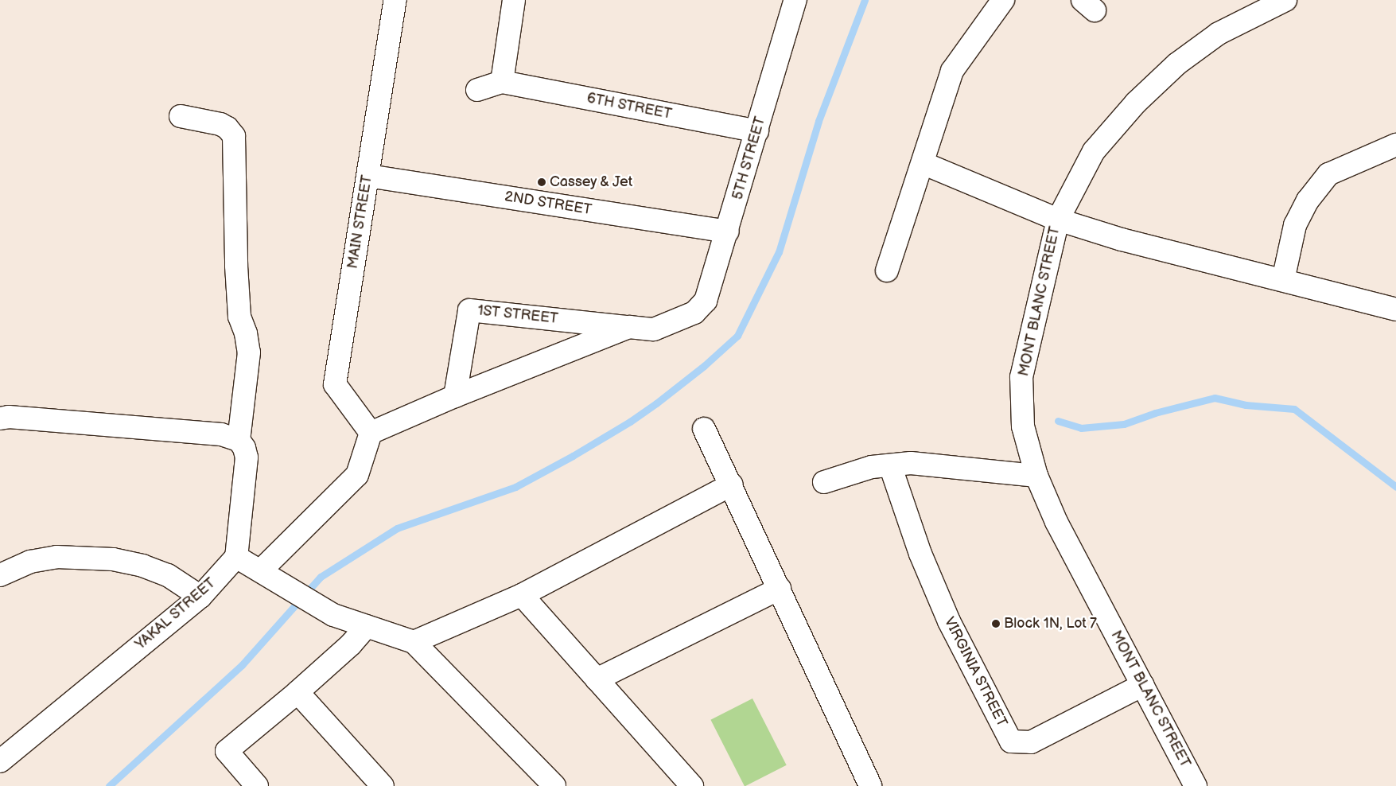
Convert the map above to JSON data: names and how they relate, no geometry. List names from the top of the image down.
{
  "streets": {
    "street": [
      "6TH STREET",
      "5TH STREET",
      "2ND STREET",
      "MAIN STREET",
      "MONT BLANC STREET",
      "1ST STREET",
      "YAKAL STREET",
      "VIRGINIA STREET"
    ]
  },
  "crossings": [
    ["6TH STREET", "5TH STREET"],
    ["5TH STREET", "2ND STREET"],
    ["5TH STREET", "1ST STREET"],
    ["2ND STREET", "MAIN STREET"],
    ["MAIN STREET", "1ST STREET"],
    ["MONT BLANC STREET", "VIRGINIA STREET"]
  ],
  "places": ["Cassey & Jet", "Block 1N, Lot 7"]
}
